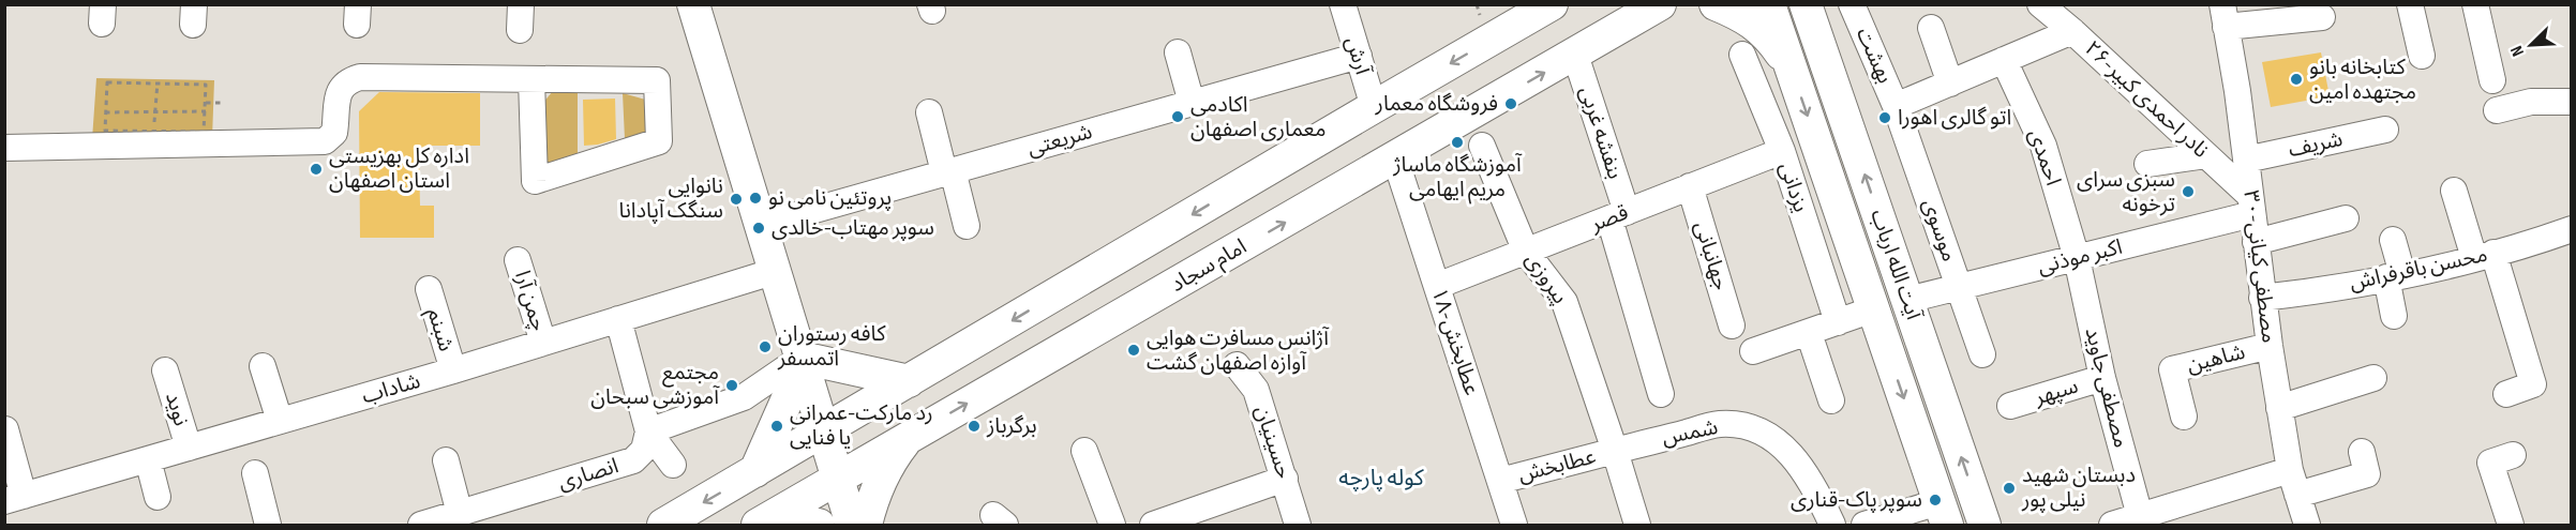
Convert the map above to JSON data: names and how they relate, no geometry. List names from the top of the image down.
{
  "streets": {
    "main road": ["آیت الله ارباب", "امام سجاد"],
    "street": [
      "آرش",
      "بهشت",
      "۲۶-نادر احمدی کبیر",
      "بنفشه غربی",
      "شریعتی",
      "شریف",
      "احمدی",
      "یزدانی",
      "قصر",
      "موسوی",
      "جهانبانی",
      "اکبر موذنی",
      "۳۰-مصطفی کیانی",
      "محسن باقرفراش",
      "پیروزی",
      "چمن آرا",
      "شبنم",
      "۱۸-عطابخش",
      "شاهین",
      "مصطفی جاوید",
      "شاداب",
      "سپهر",
      "نوید",
      "شمس",
      "حسینیان",
      "عطابخش",
      "انصاری"
    ]
  },
  "crossings": [
    ["آرش", "شریعتی"],
    ["بهشت", "موسوی"],
    ["۲۶-نادر احمدی کبیر", "اکبر موذنی"],
    ["۲۶-نادر احمدی کبیر", "۳۰-مصطفی کیانی"],
    ["بنفشه غربی", "قصر"],
    ["بنفشه غربی", "امام سجاد"],
    ["شریف", "۳۰-مصطفی کیانی"],
    ["احمدی", "اکبر موذنی"],
    ["احمدی", "مصطفی جاوید"],
    ["یزدانی", "قصر"],
    ["قصر", "جهانبانی"],
    ["قصر", "پیروزی"],
    ["قصر", "۱۸-عطابخش"],
    ["موسوی", "اکبر موذنی"],
    ["اکبر موذنی", "آیت الله ارباب"],
    ["اکبر موذنی", "۳۰-مصطفی کیانی"],
    ["اکبر موذنی", "مصطفی جاوید"],
    ["امام سجاد", "۱۸-عطابخش"],
    ["۳۰-مصطفی کیانی", "محسن باقرفراش"],
    ["۳۰-مصطفی کیانی", "شاهین"],
    ["پیروزی", "شمس"],
    ["پیروزی", "عطابخش"],
    ["چمن آرا", "شاداب"],
    ["شبنم", "شاداب"],
    ["۱۸-عطابخش", "عطابخش"],
    ["مصطفی جاوید", "سپهر"],
    ["شاداب", "نوید"],
    ["شمس", "عطابخش"]
  ],
  "districts": ["کوله پارچه"],
  "places": [
    "کتابخانه بانو مجتهده امین",
    "فروشگاه معمار",
    "اکادمی معماری اصفهان",
    "اتو گالری اهورا",
    "آموزشگاه ماساژ مریم ایهامی",
    "اداره کل بهزیستی استان اصفهان",
    "سبزی سرای ترخونه",
    "پروتئین نامی نو",
    "نانوایی سنگک آپادانا",
    "سوپر مهتاب-خالدی",
    "كافه رستوران اتمسفر",
    "آژانس مسافرت هوایی آوازه اصفهان گشت",
    "مجتمع آموزشی سبحان",
    "رد مارکت-عمرانی یا فنایی",
    "برگرباز",
    "دبستان شهید نیلی پور",
    "سوپر پاک-قناری"
  ],
  "north": "bottom left"
}
